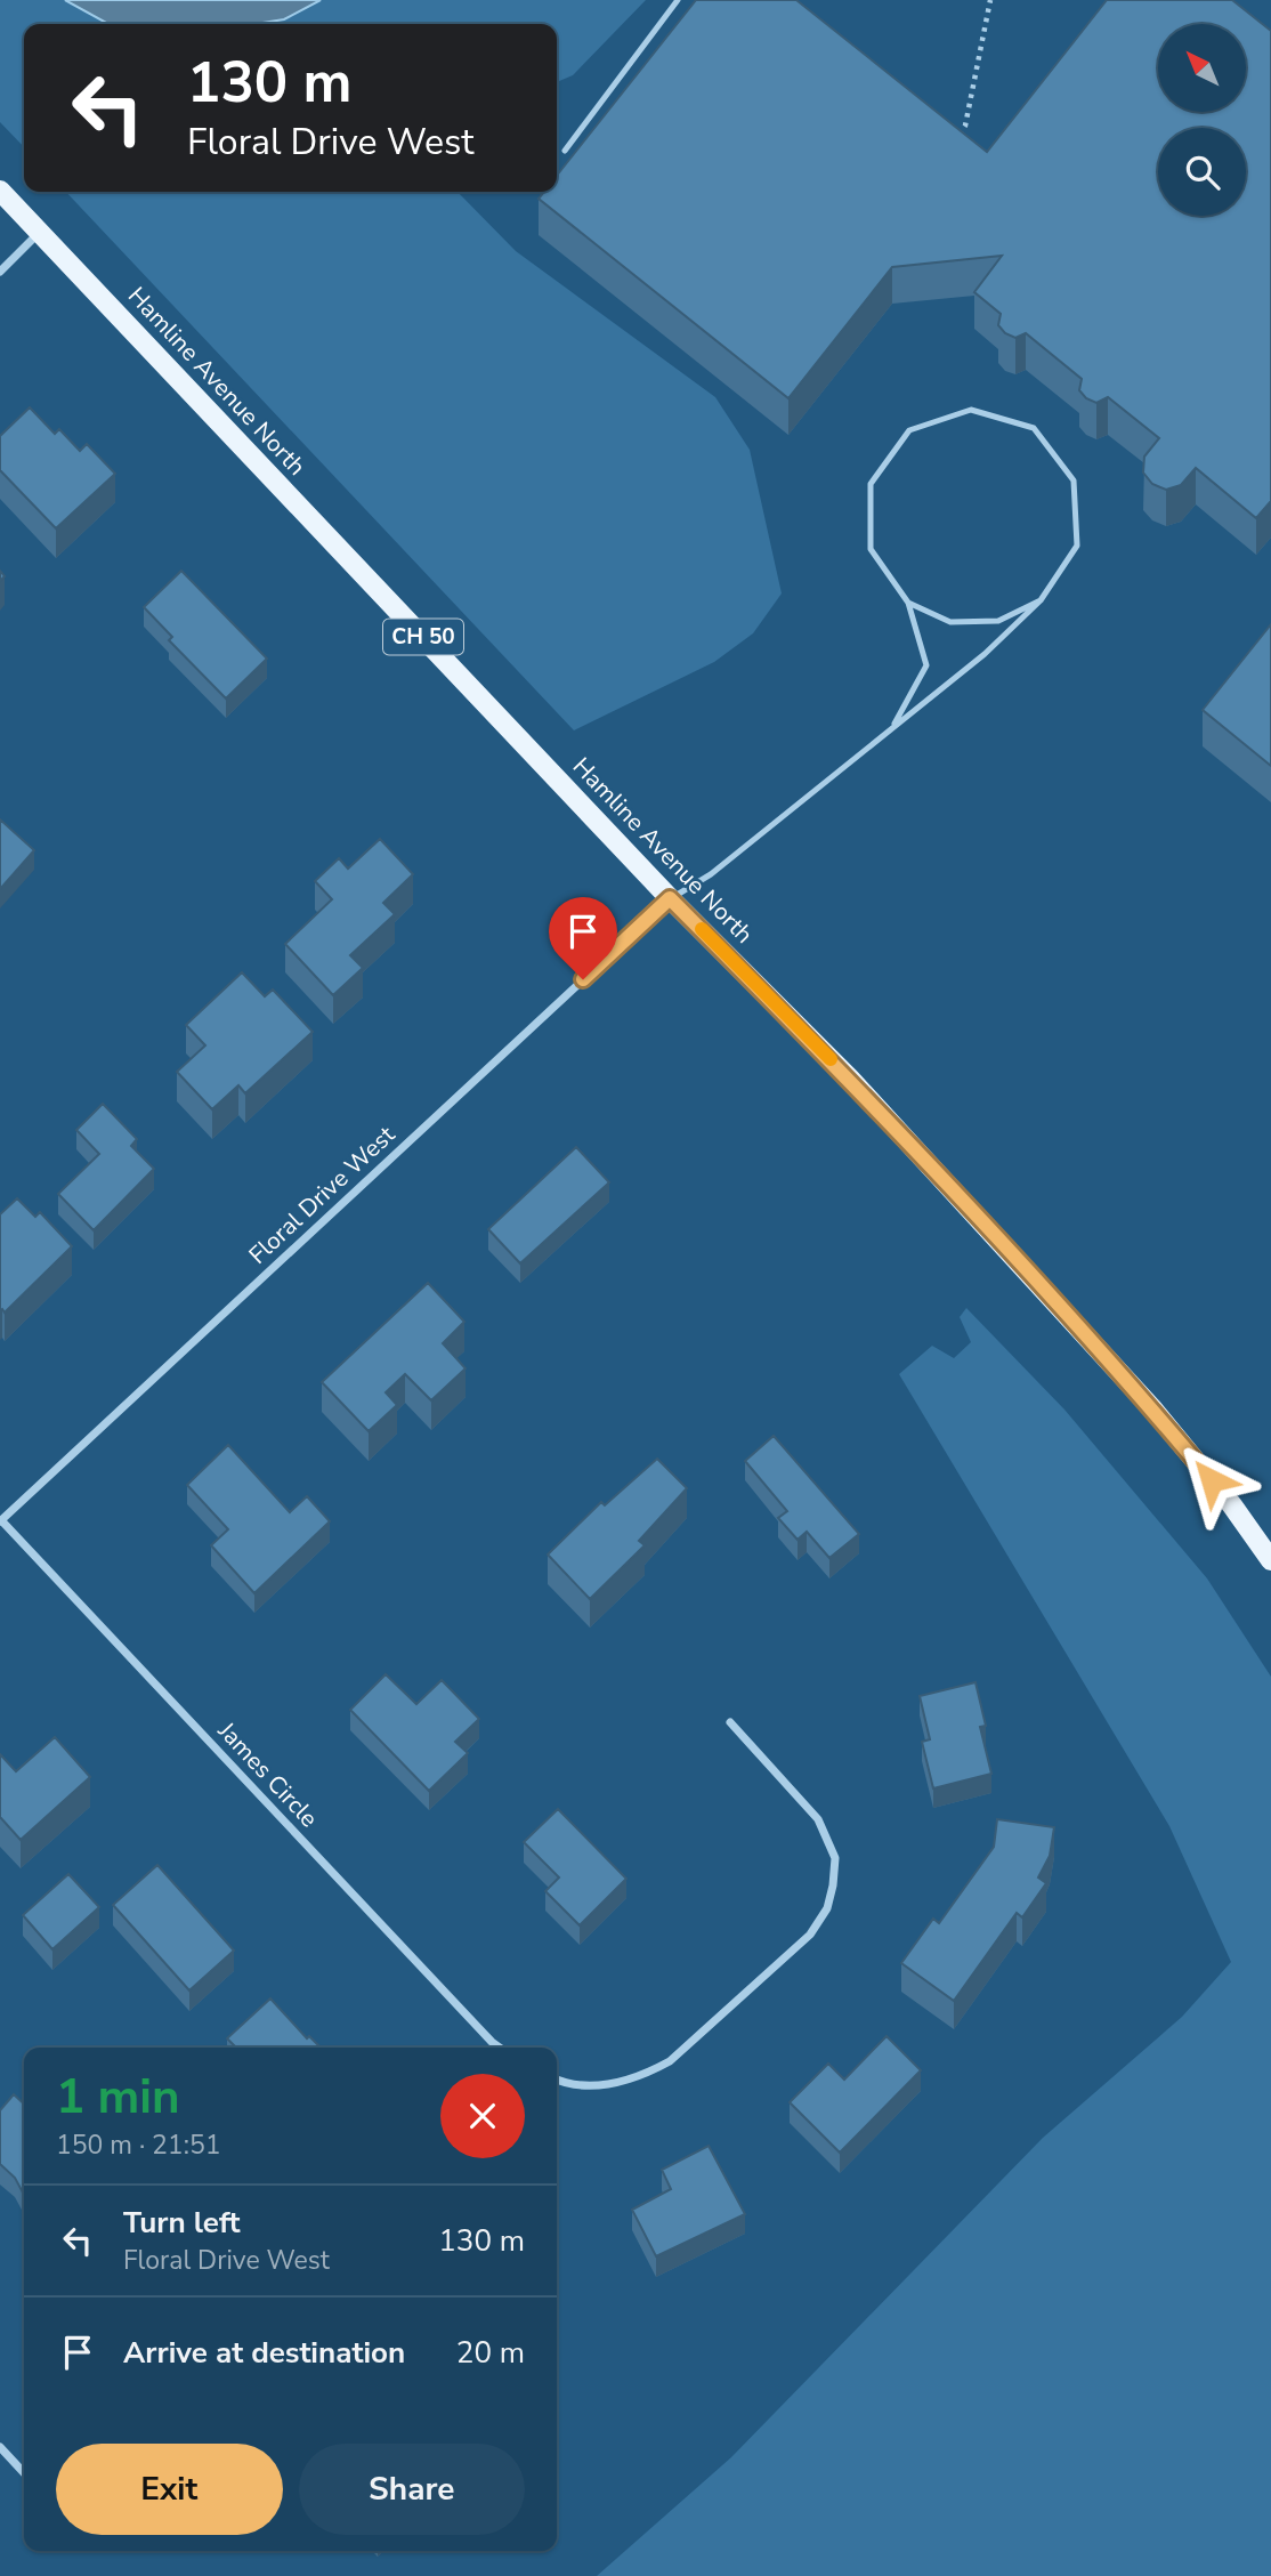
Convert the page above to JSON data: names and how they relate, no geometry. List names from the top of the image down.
{
  "streets": {
    "main road": ["Hamline Avenue North", "CH 50"],
    "street": ["Floral Drive West", "James Circle"]
  },
  "crossings": [
    ["Hamline Avenue North", "Floral Drive West"],
    ["Floral Drive West", "James Circle"]
  ],
  "north": "top left",
  "page": {
    "turn": ["130 m", "Floral Drive West"],
    "heading": ["1 min", "150 m · 21:51"],
    "list": [
      {
        "name": "Turn left",
        "note": "Floral Drive West",
        "value": "130 m"
      },
      {
        "name": "Arrive at destination",
        "value": "20 m"
      }
    ],
    "buttons": ["Exit", "Share"]
  }
}
